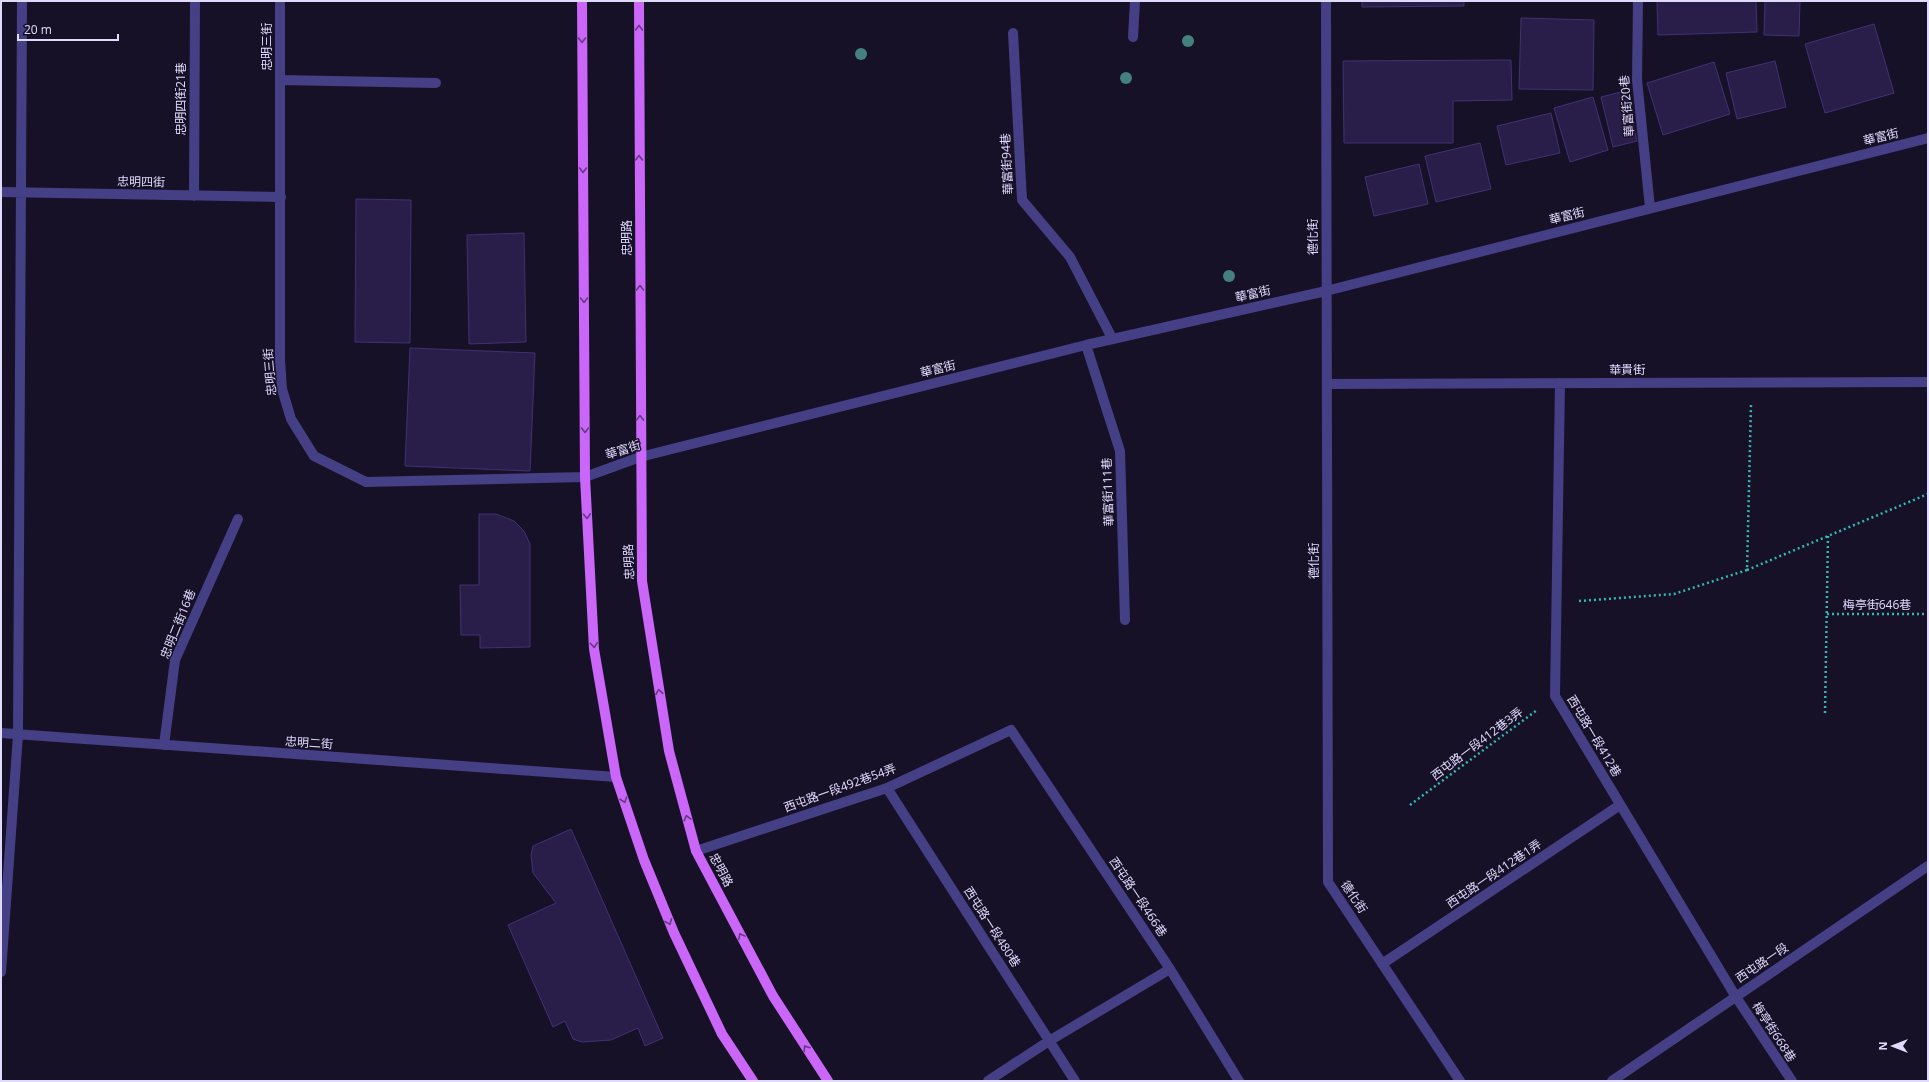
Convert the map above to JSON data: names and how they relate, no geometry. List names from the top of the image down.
{
  "streets": {
    "main road": ["忠明路"],
    "street": [
      "忠明三街",
      "忠明四街21巷",
      "華富街20巷",
      "華富街",
      "華富街94巷",
      "忠明四街",
      "德化街",
      "華貴街",
      "華富街111巷",
      "忠明二街16巷",
      "西屯路一段412巷",
      "忠明二街",
      "西屯路一段492巷54弄",
      "西屯路一段412巷1弄",
      "西屯路一段466巷",
      "西屯路一段480巷",
      "西屯路一段",
      "梅亭街668巷"
    ],
    "path": ["梅亭街646巷", "西屯路一段412巷3弄"]
  },
  "crossings": [
    ["忠明三街", "華富街"],
    ["忠明三街", "忠明四街"],
    ["忠明四街21巷", "忠明四街"],
    ["華富街20巷", "華富街"],
    ["華富街", "華富街94巷"],
    ["華富街", "德化街"],
    ["華富街", "忠明路"],
    ["華富街", "華富街111巷"],
    ["德化街", "華貴街"],
    ["德化街", "西屯路一段412巷1弄"],
    ["忠明路", "西屯路一段492巷54弄"],
    ["華貴街", "西屯路一段412巷"],
    ["忠明二街16巷", "忠明二街"],
    ["西屯路一段412巷", "西屯路一段412巷3弄"],
    ["西屯路一段412巷", "西屯路一段412巷1弄"],
    ["西屯路一段412巷", "西屯路一段"],
    ["西屯路一段412巷", "梅亭街668巷"],
    ["西屯路一段492巷54弄", "西屯路一段466巷"],
    ["西屯路一段492巷54弄", "西屯路一段480巷"],
    ["西屯路一段", "梅亭街668巷"]
  ],
  "scale_bar": "20 m",
  "north": "left"
}
